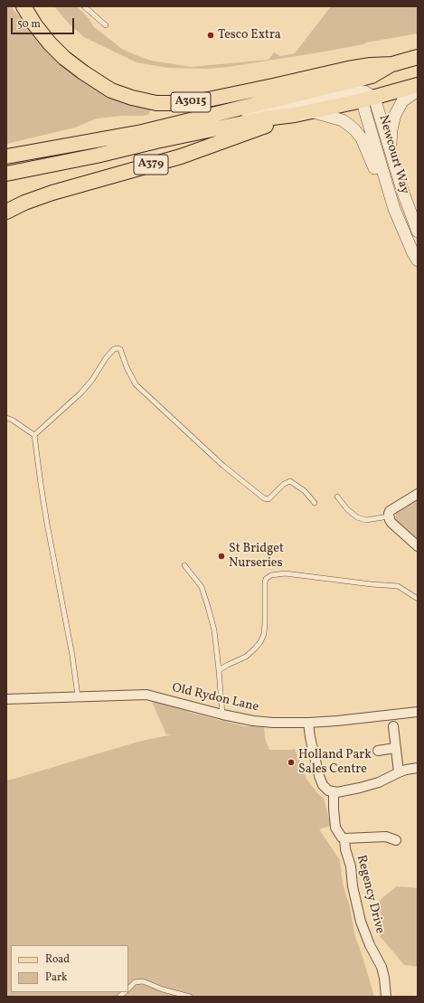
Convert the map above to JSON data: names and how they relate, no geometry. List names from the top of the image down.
{
  "streets": {
    "main road": ["A3015", "A379"],
    "street": ["Newcourt Way", "Old Rydon Lane", "Regency Drive"]
  },
  "crossings": [
    ["Newcourt Way", "A379"]
  ],
  "places": ["Tesco Extra", "St Bridget Nurseries", "Holland Park Sales Centre"],
  "legend": ["Road", "Park"],
  "scale_bar": "50 m"
}
